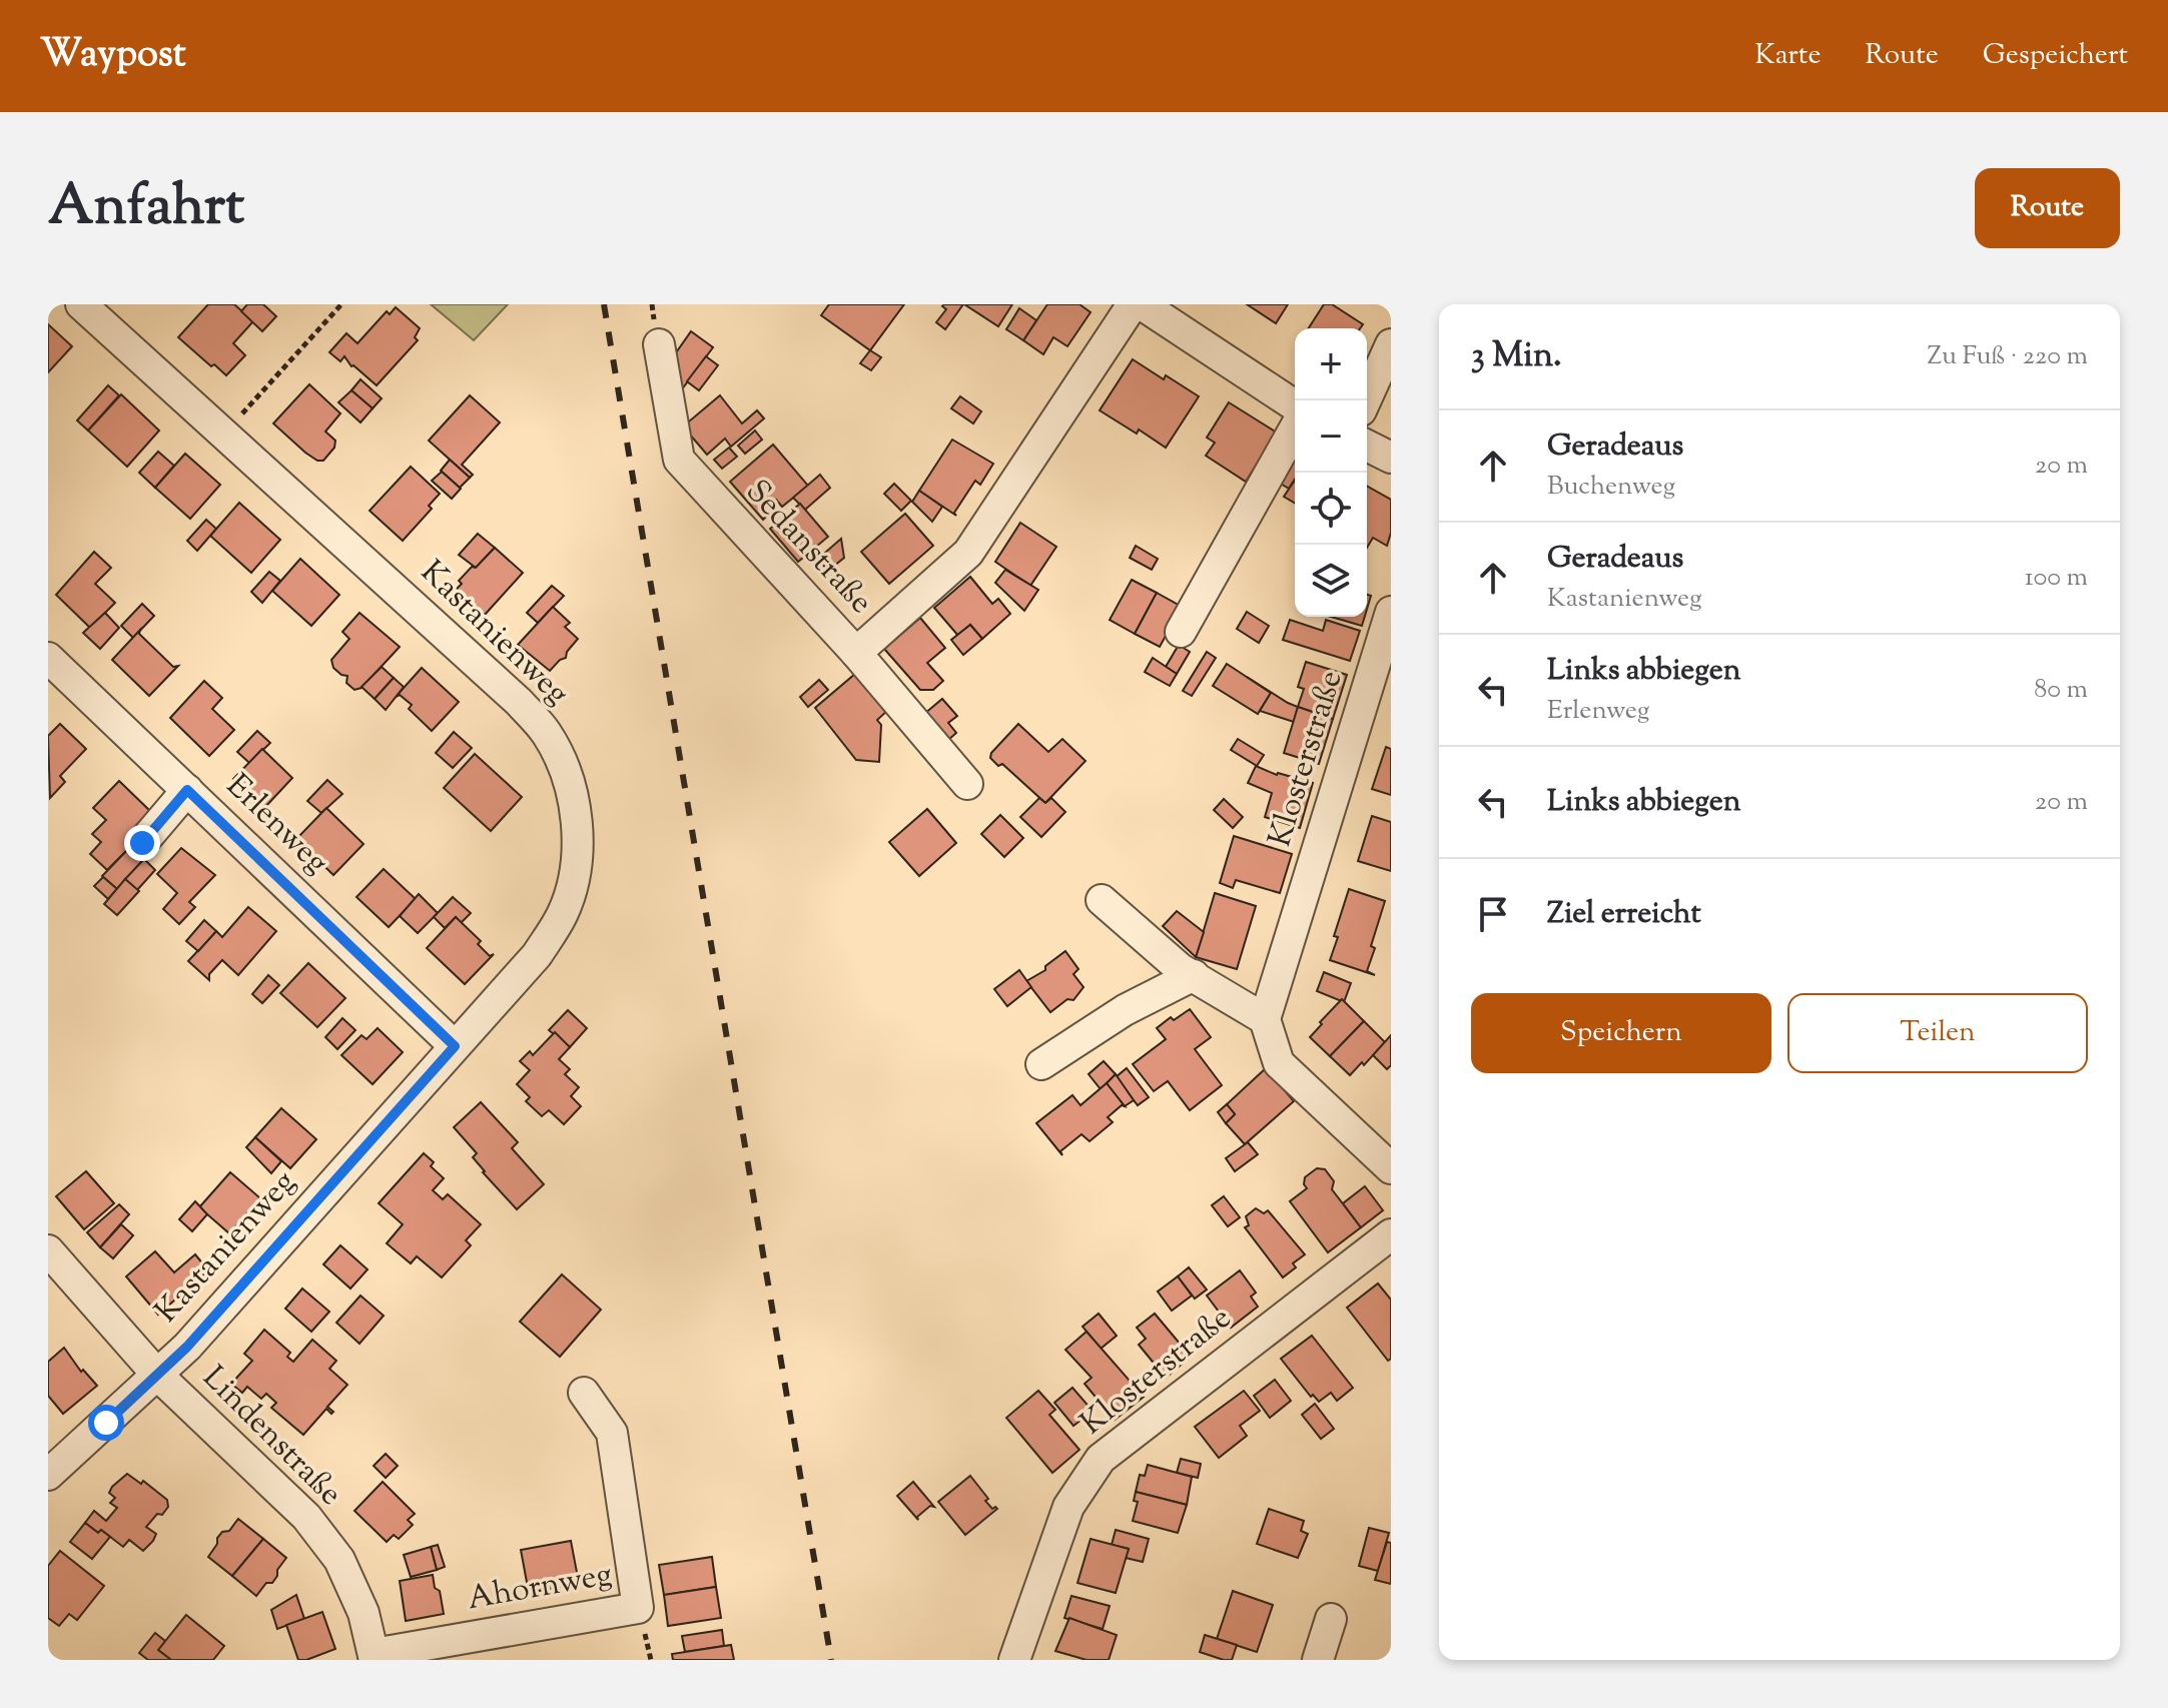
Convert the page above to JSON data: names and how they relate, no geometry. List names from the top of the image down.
{
  "streets": {
    "street": [
      "Sedanstraße",
      "Kastanienweg",
      "Klosterstraße",
      "Erlenweg",
      "Lindenstraße",
      "Ahornweg"
    ]
  },
  "crossings": [
    ["Kastanienweg", "Erlenweg"],
    ["Kastanienweg", "Lindenstraße"],
    ["Lindenstraße", "Ahornweg"]
  ],
  "page": {
    "header": "Waypost",
    "nav": ["Karte", "Route", "Gespeichert"],
    "title": "Anfahrt",
    "buttons": [
      "Route",
      ["Speichern", "Teilen"]
    ],
    "heading": ["3 Min.", "Zu Fuß · 220 m"],
    "map_buttons": ["+", "−"],
    "list": [
      ["Geradeaus", "Buchenweg", "20 m"],
      ["Geradeaus", "Kastanienweg", "100 m"],
      ["Links abbiegen", "Erlenweg", "80 m"],
      ["Links abbiegen", "20 m"],
      "Ziel erreicht"
    ]
  }
}
